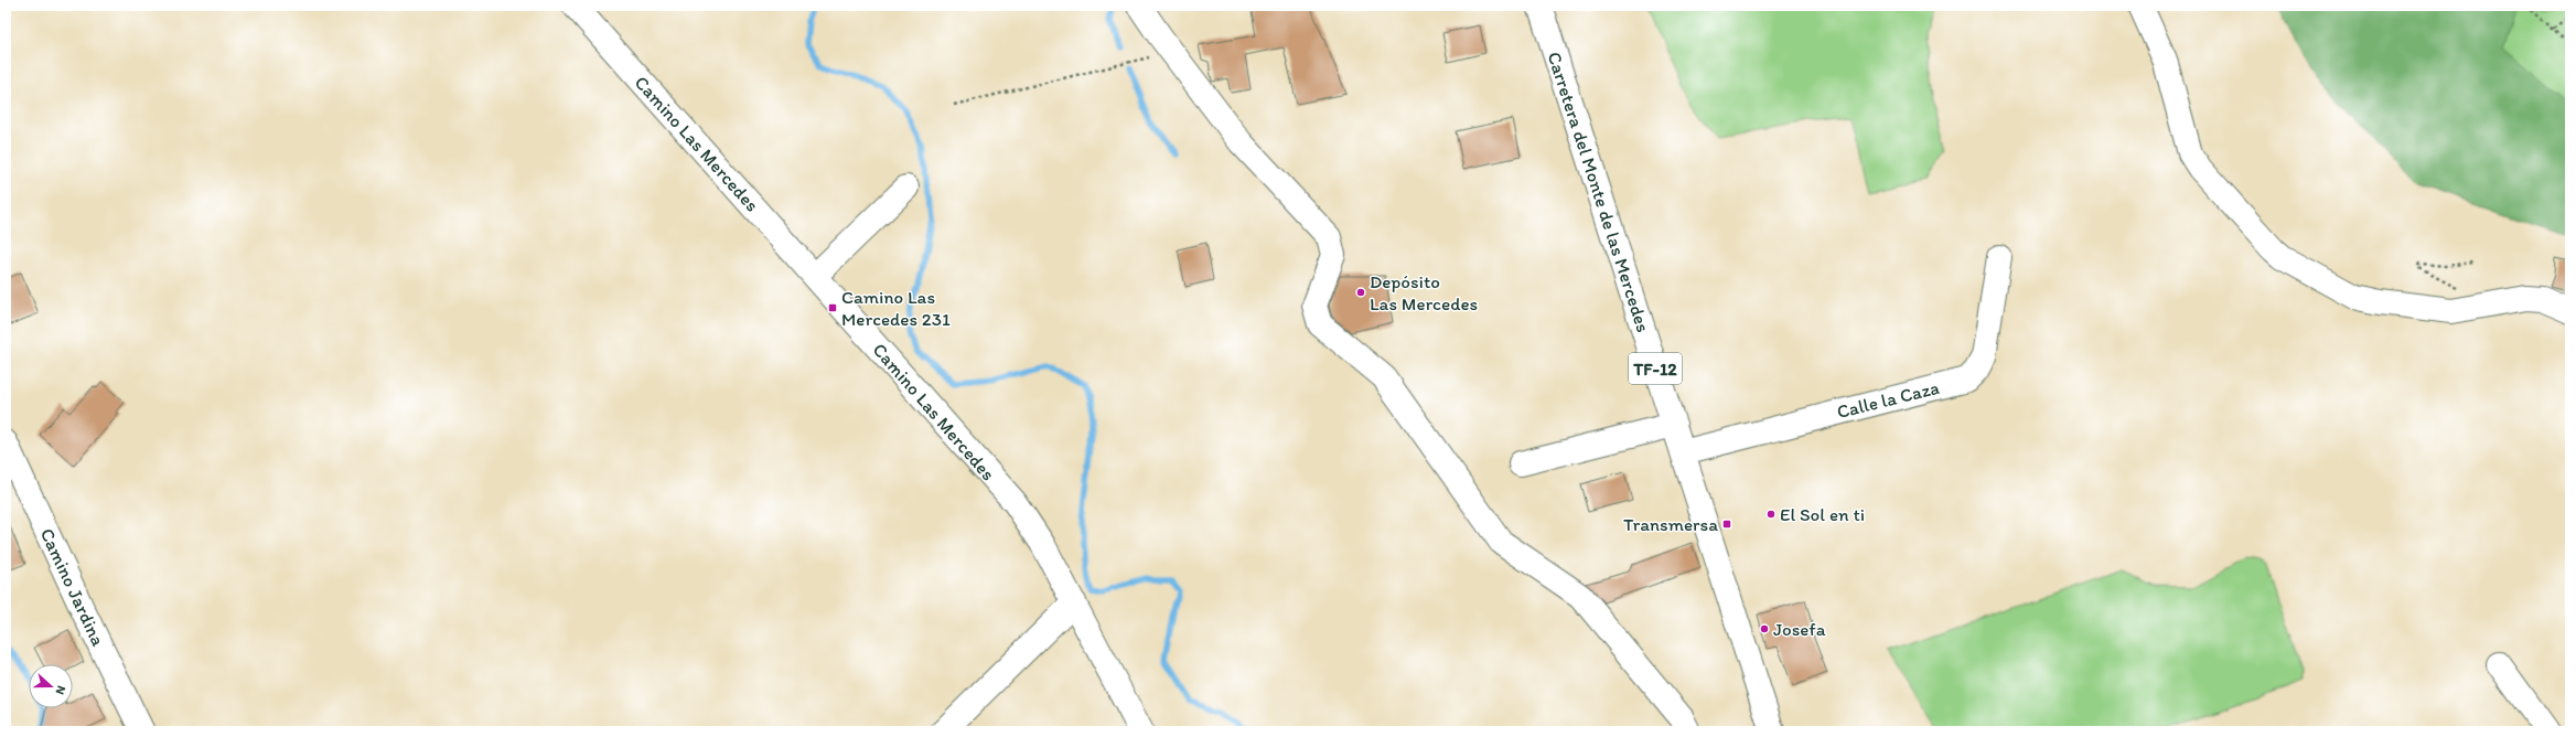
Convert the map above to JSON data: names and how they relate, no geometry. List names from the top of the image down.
{
  "streets": {
    "street": [
      "Camino Las Mercedes",
      "Carretera del Monte de las Mercedes",
      "TF-12",
      "Calle la Caza",
      "Camino Jardina"
    ]
  },
  "crossings": [
    ["Carretera del Monte de las Mercedes", "Calle la Caza"]
  ],
  "places": {
    "other": ["Depósito Las Mercedes", "El Sol en ti", "Josefa"],
    "transit": ["Camino Las Mercedes 231", "Transmersa"]
  },
  "north": "right"
}
